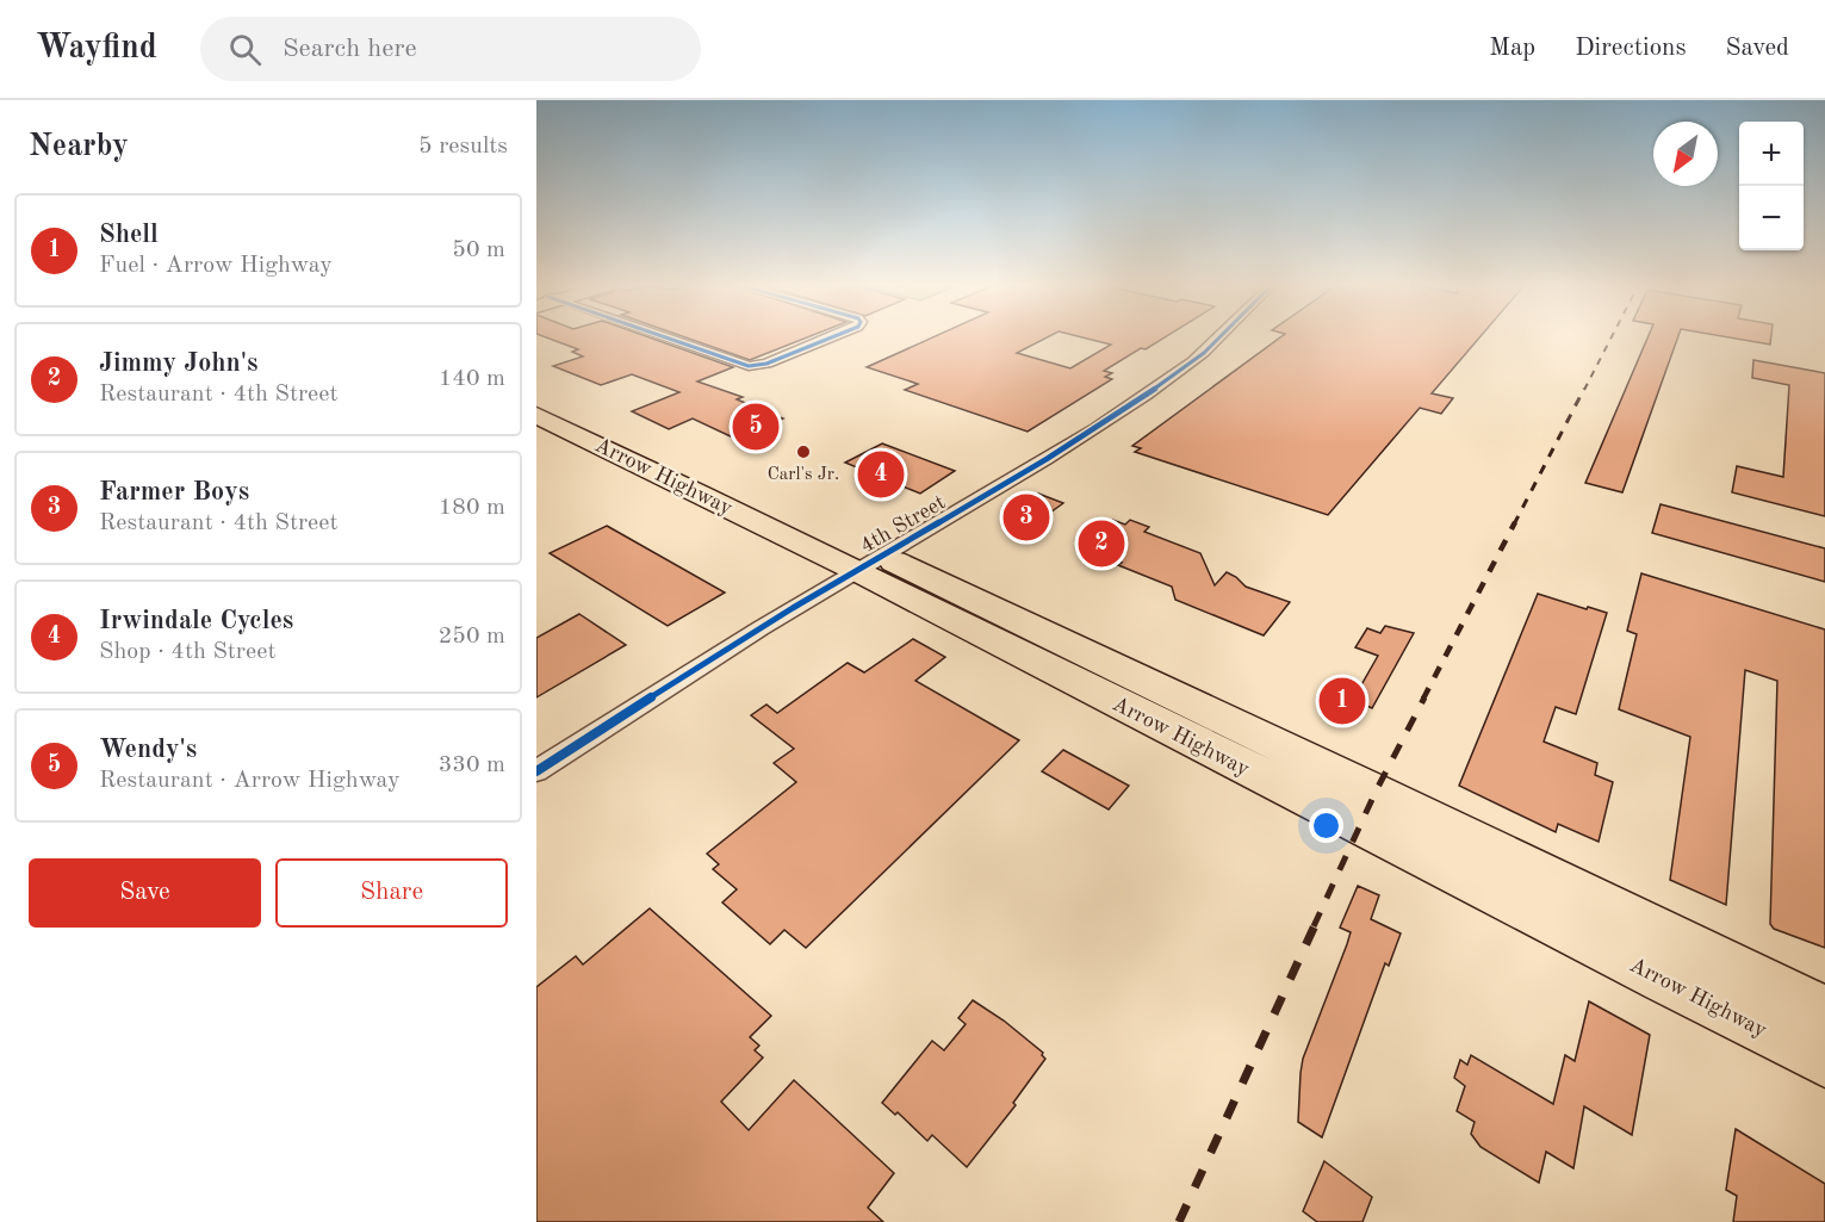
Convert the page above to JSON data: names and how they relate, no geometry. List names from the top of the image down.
{
  "streets": {
    "main road": ["Arrow Highway"],
    "street": ["4th Street"]
  },
  "crossings": [
    ["Arrow Highway", "4th Street"]
  ],
  "places": ["Carl's Jr."],
  "north": "bottom left",
  "page": {
    "header": "Wayfind",
    "search": "Search here",
    "nav": ["Map", "Directions", "Saved"],
    "heading": ["Nearby", "5 results"],
    "map_buttons": ["+", "−"],
    "list": [
      {
        "mark": "1",
        "name": "Shell",
        "note": "Fuel · Arrow Highway",
        "value": "50 m"
      },
      {
        "mark": "2",
        "name": "Jimmy John's",
        "note": "Restaurant · 4th Street",
        "value": "140 m"
      },
      {
        "mark": "3",
        "name": "Farmer Boys",
        "note": "Restaurant · 4th Street",
        "value": "180 m"
      },
      {
        "mark": "4",
        "name": "Irwindale Cycles",
        "note": "Shop · 4th Street",
        "value": "250 m"
      },
      {
        "mark": "5",
        "name": "Wendy's",
        "note": "Restaurant · Arrow Highway",
        "value": "330 m"
      }
    ],
    "pins": [
      "5",
      "4",
      "3",
      "2",
      "1"
    ],
    "buttons": ["Save", "Share"]
  }
}
